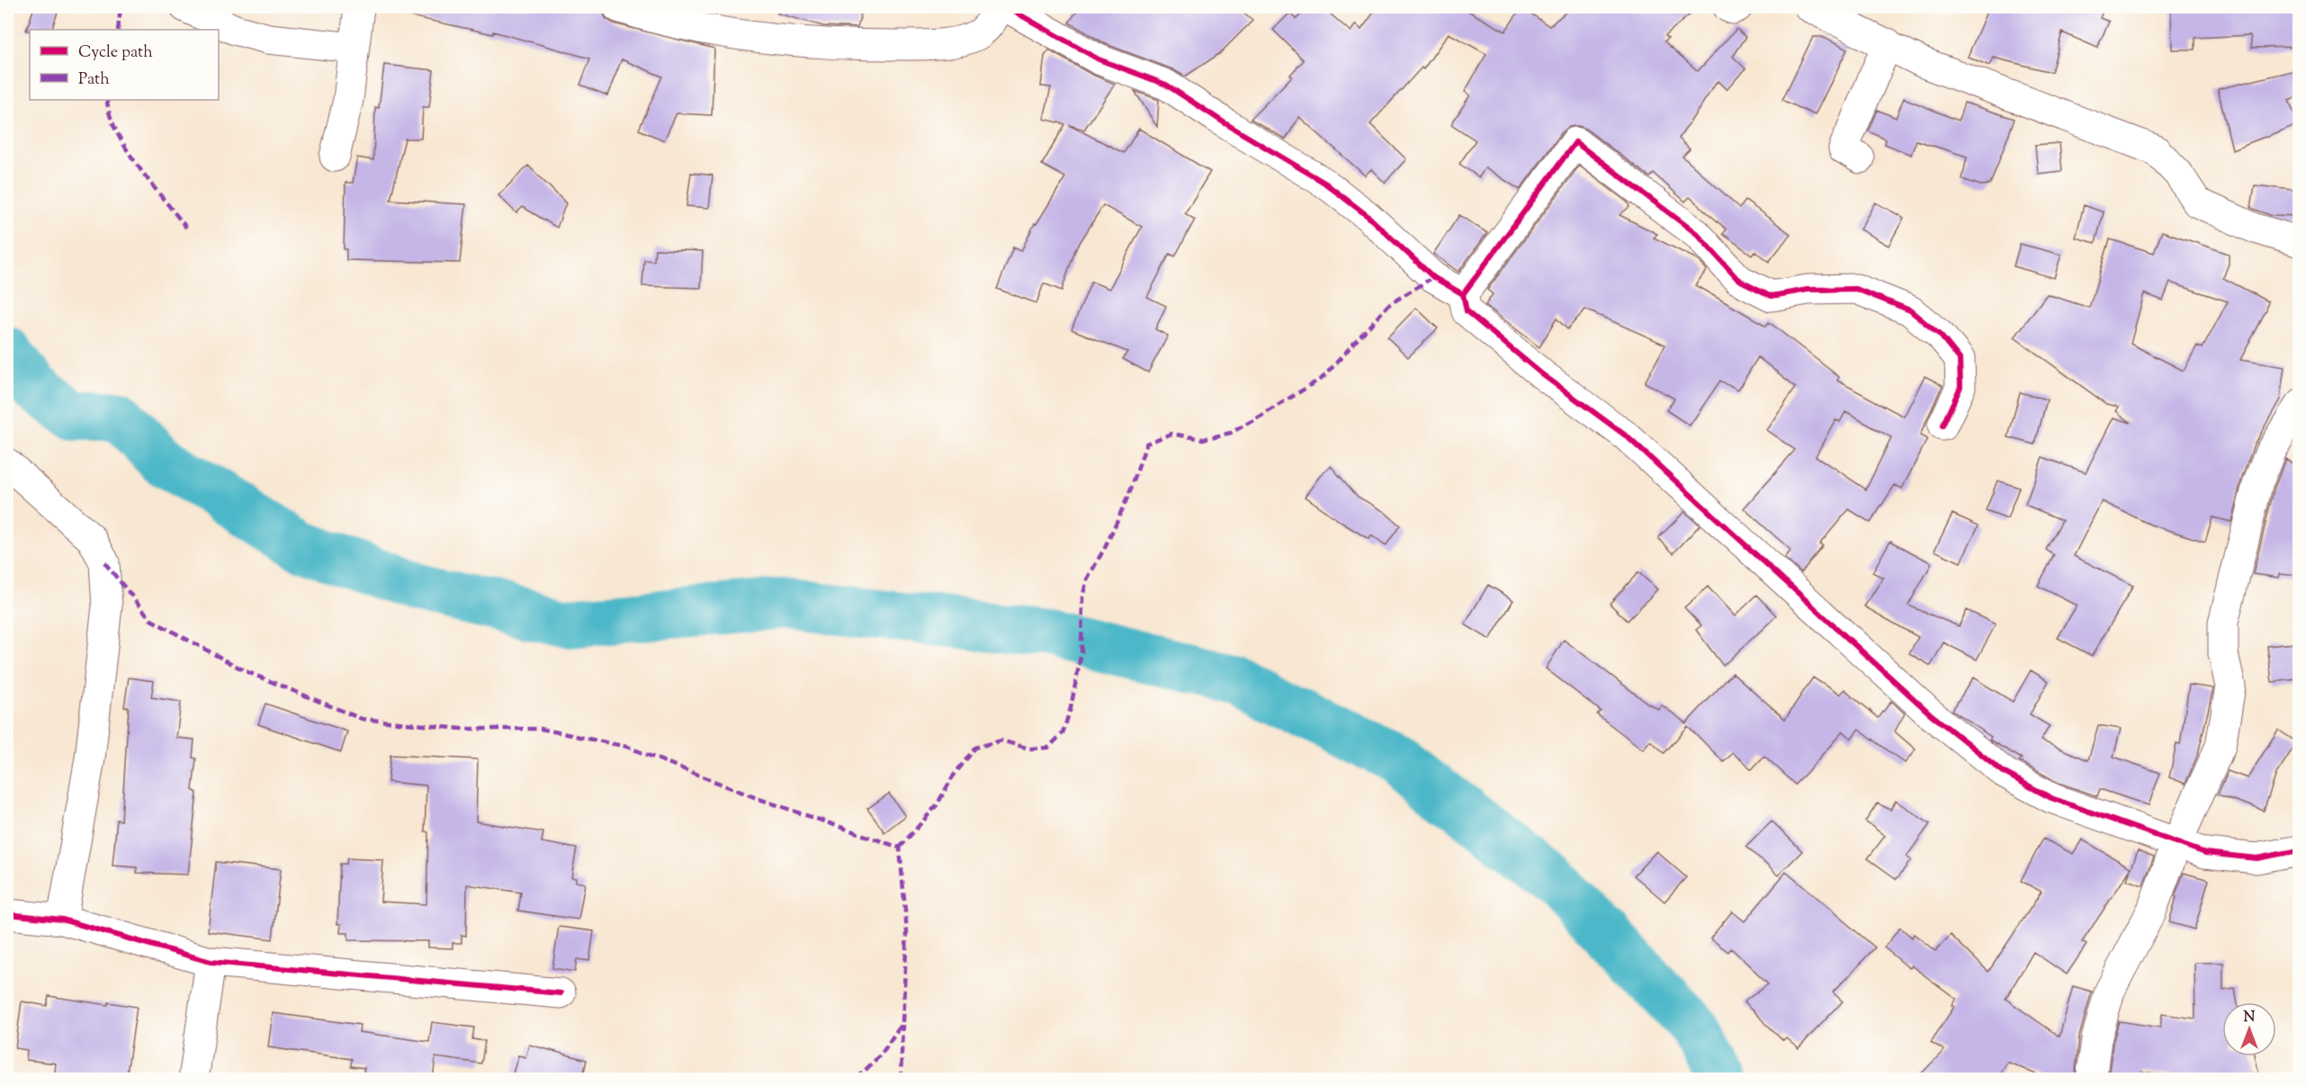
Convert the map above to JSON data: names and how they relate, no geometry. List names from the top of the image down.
{
  "legend": ["Cycle path", "Path"],
  "north": "top"
}
